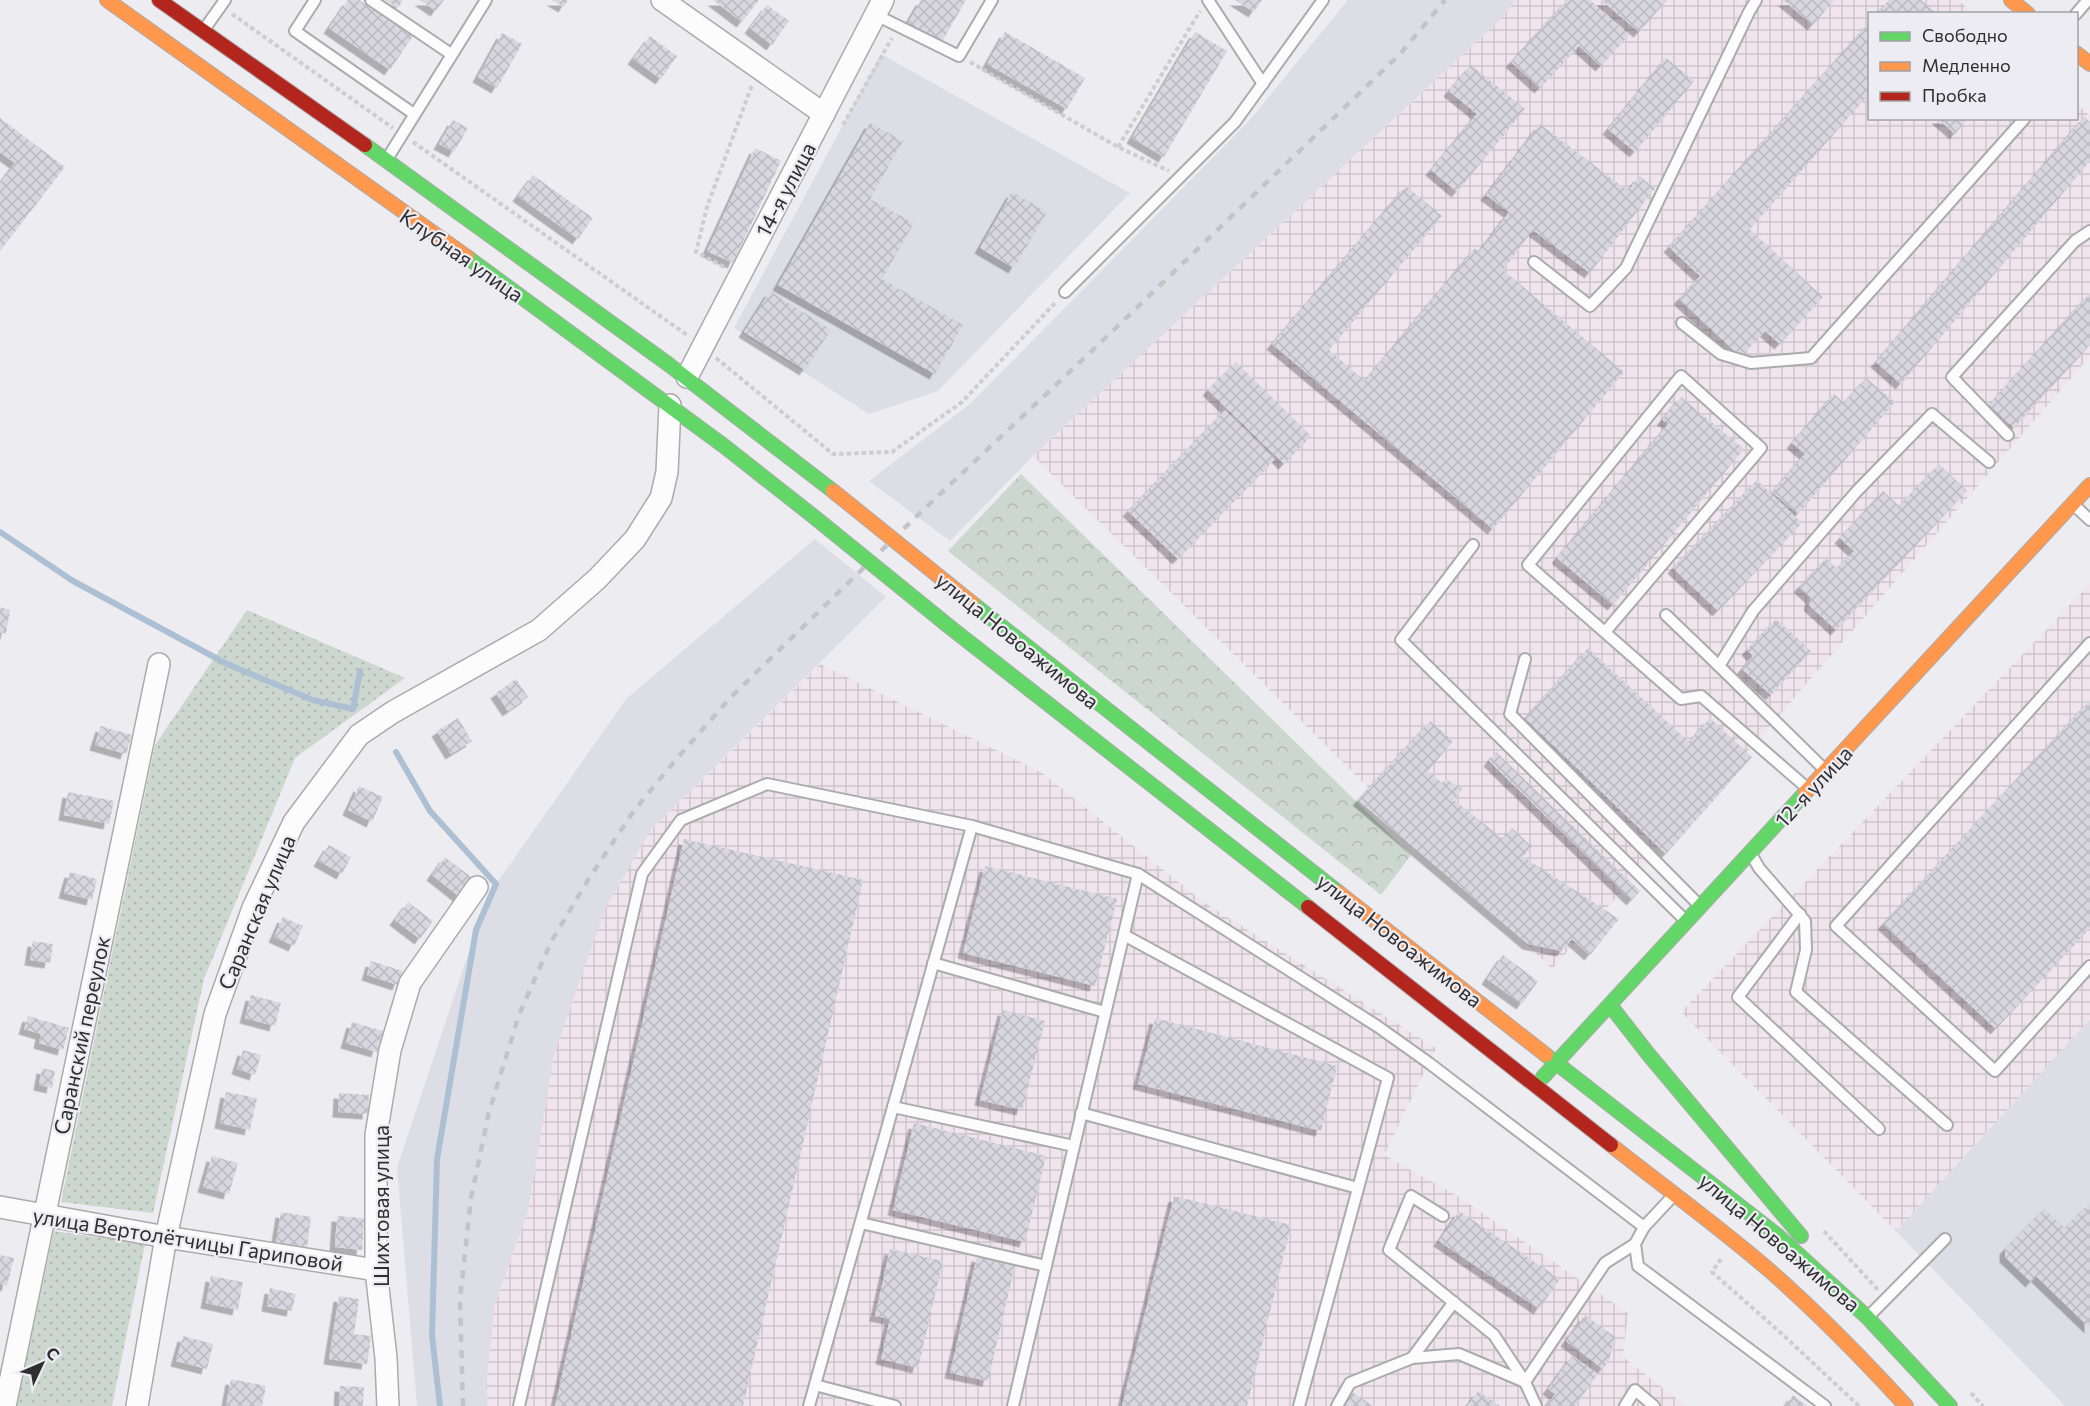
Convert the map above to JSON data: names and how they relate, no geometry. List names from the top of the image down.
{
  "streets": {
    "main road": ["Клубная улица", "улица Новоажимова", "12-я улица"],
    "street": [
      "14-я улица",
      "Саранская улица",
      "Саранский переулок",
      "Шихтовая улица",
      "улица Вертолётчицы Гариповой"
    ]
  },
  "crossings": [
    ["14-я улица", "Клубная улица"],
    ["14-я улица", "Саранская улица"],
    ["Клубная улица", "улица Новоажимова"],
    ["Клубная улица", "Саранская улица"],
    ["улица Новоажимова", "12-я улица"],
    ["Саранская улица", "улица Вертолётчицы Гариповой"],
    ["Саранский переулок", "улица Вертолётчицы Гариповой"],
    ["Шихтовая улица", "улица Вертолётчицы Гариповой"]
  ],
  "legend": ["Свободно", "Медленно", "Пробка"],
  "north": "top right"
}
